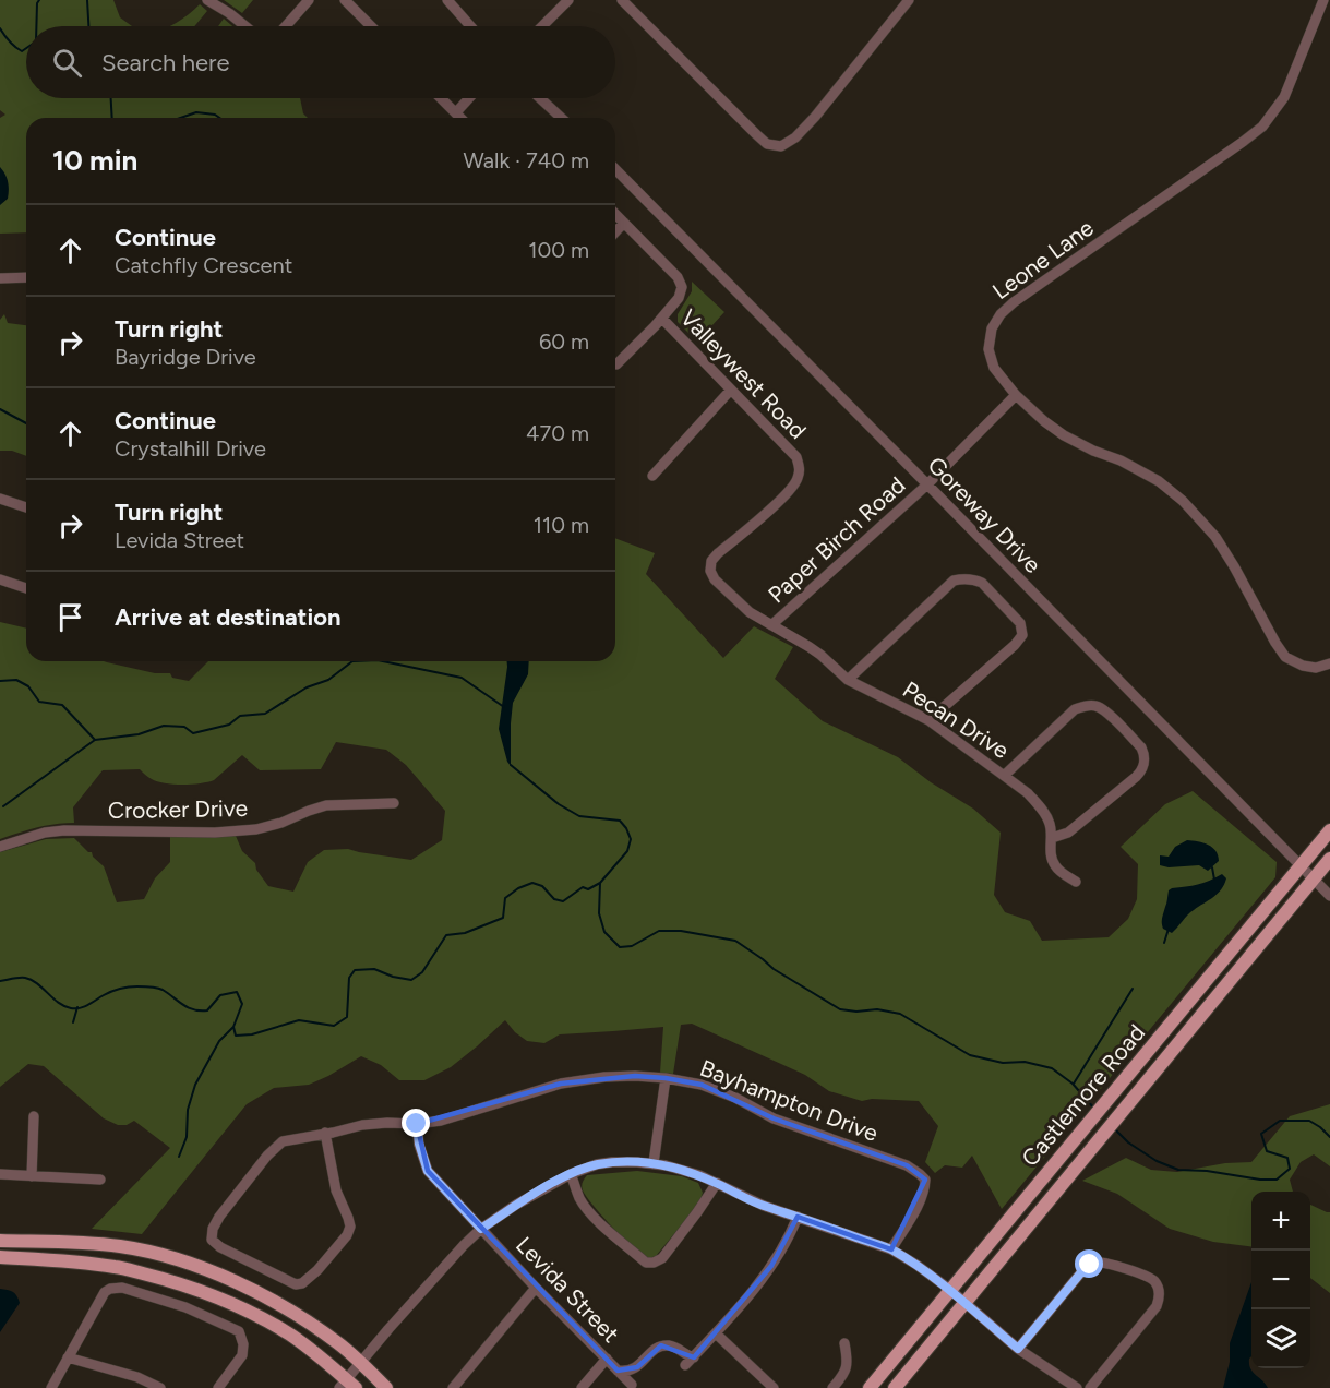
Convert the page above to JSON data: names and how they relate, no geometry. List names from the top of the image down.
{
  "streets": {
    "main road": ["Castlemore Road"],
    "street": [
      "Leone Lane",
      "Valleywest Road",
      "Goreway Drive",
      "Paper Birch Road",
      "Pecan Drive",
      "Crocker Drive",
      "Bayhampton Drive",
      "Levida Street"
    ]
  },
  "crossings": [
    ["Leone Lane", "Paper Birch Road"],
    ["Valleywest Road", "Paper Birch Road"],
    ["Valleywest Road", "Pecan Drive"],
    ["Goreway Drive", "Paper Birch Road"],
    ["Goreway Drive", "Castlemore Road"],
    ["Paper Birch Road", "Pecan Drive"],
    ["Bayhampton Drive", "Levida Street"]
  ],
  "page": {
    "search": "Search here",
    "heading": ["10 min", "Walk · 740 m"],
    "list": [
      ["Continue", "Catchfly Crescent", "100 m"],
      ["Turn right", "Bayridge Drive", "60 m"],
      ["Continue", "Crystalhill Drive", "470 m"],
      ["Turn right", "Levida Street", "110 m"],
      "Arrive at destination"
    ],
    "map_buttons": ["+", "−"]
  }
}
